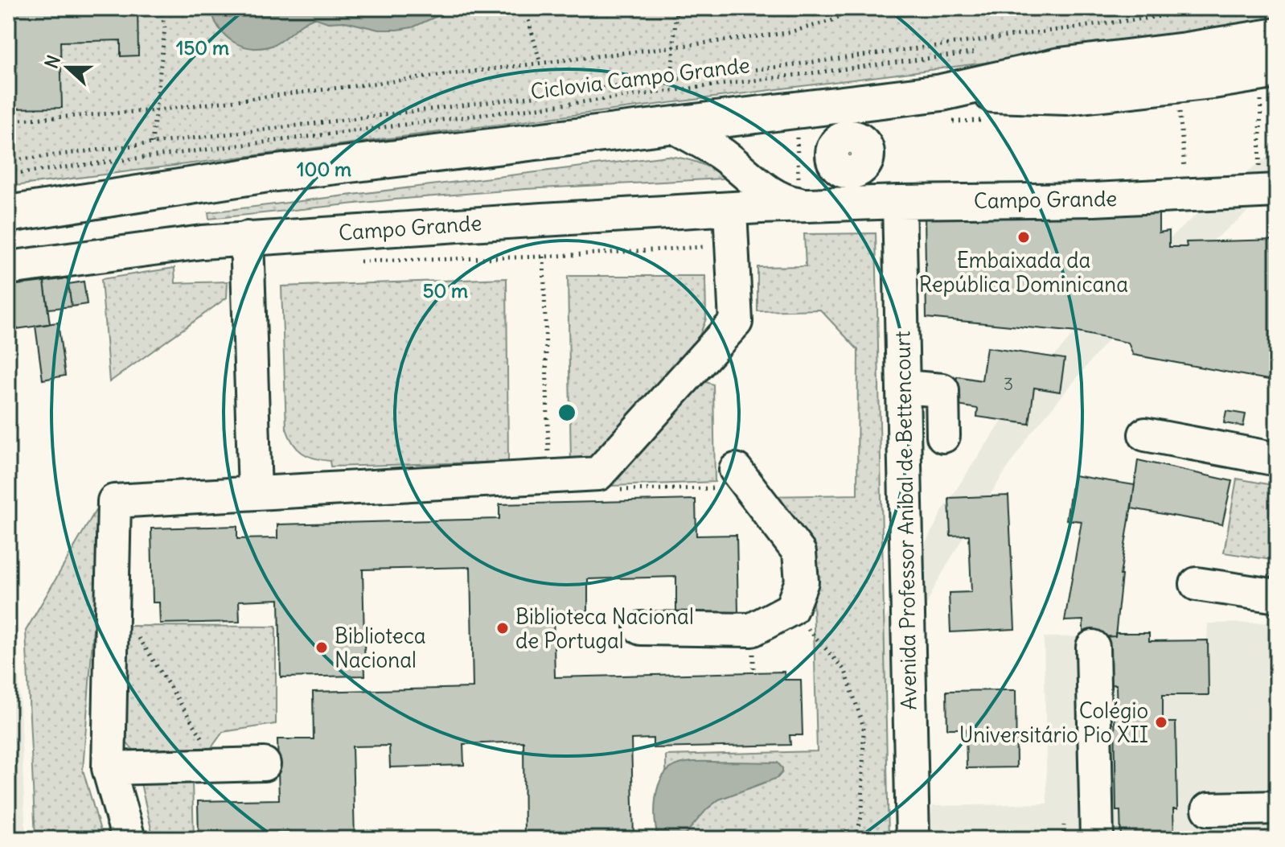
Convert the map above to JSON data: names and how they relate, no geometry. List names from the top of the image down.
{
  "streets": {
    "street": ["Campo Grande", "Avenida Professor Aníbal de Bettencourt"],
    "path": ["Ciclovia Campo Grande"]
  },
  "crossings": [
    ["Campo Grande", "Avenida Professor Aníbal de Bettencourt"]
  ],
  "places": [
    "Embaixada da República Dominicana",
    "Biblioteca Nacional de Portugal",
    "Biblioteca Nacional",
    "Colégio Universitário Pio XII"
  ],
  "house_numbers": ["3"],
  "north": "left",
  "rings": ["150 m", "100 m", "50 m"]
}
